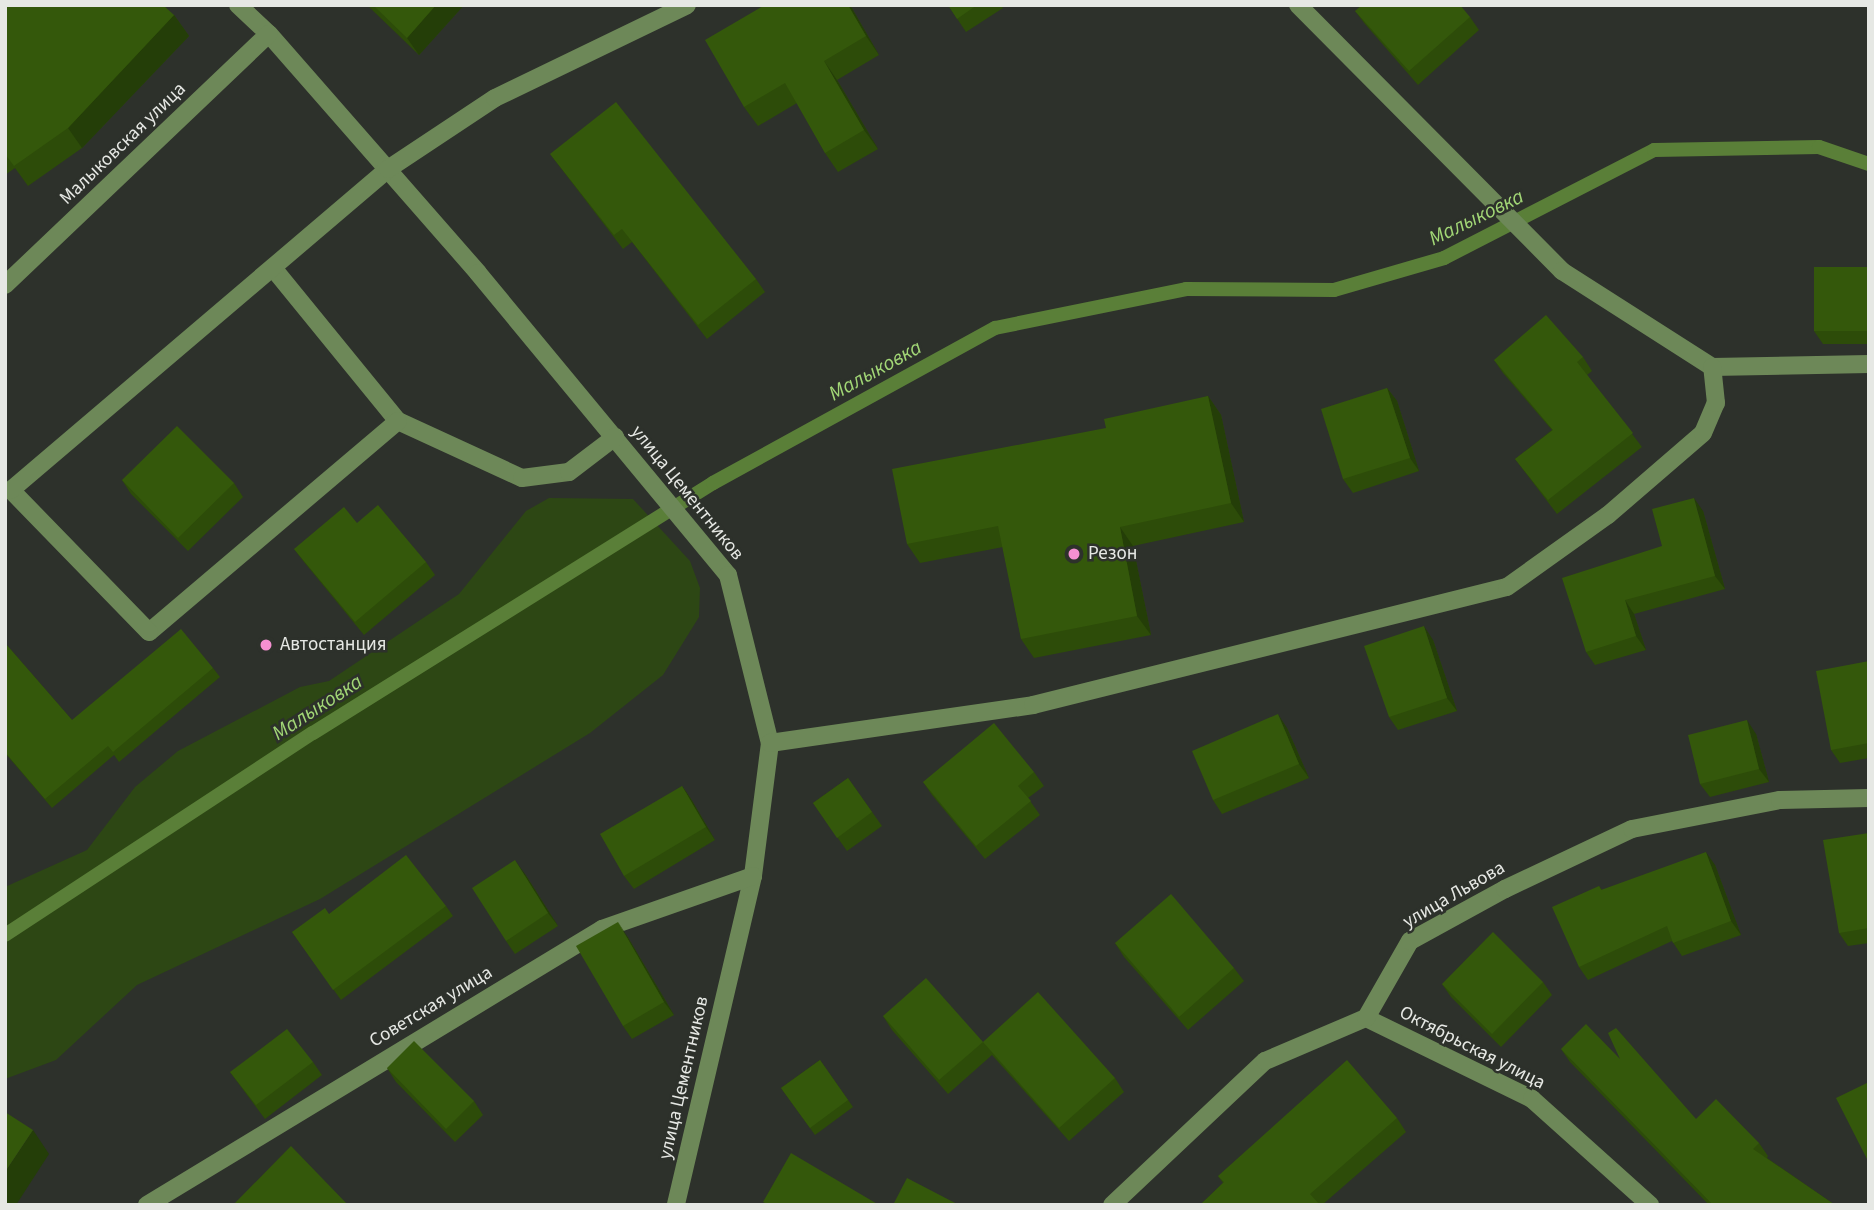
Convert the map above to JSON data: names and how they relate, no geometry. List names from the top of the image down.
{
  "streets": {
    "street": [
      "Малыковская улица",
      "улица Цементников",
      "улица Львова",
      "Советская улица",
      "Октябрьская улица"
    ]
  },
  "crossings": [
    ["Малыковская улица", "улица Цементников"],
    ["улица Цементников", "Советская улица"],
    ["улица Львова", "Октябрьская улица"]
  ],
  "water": ["Малыковка"],
  "places": ["Резон", "Автостанция"]
}
